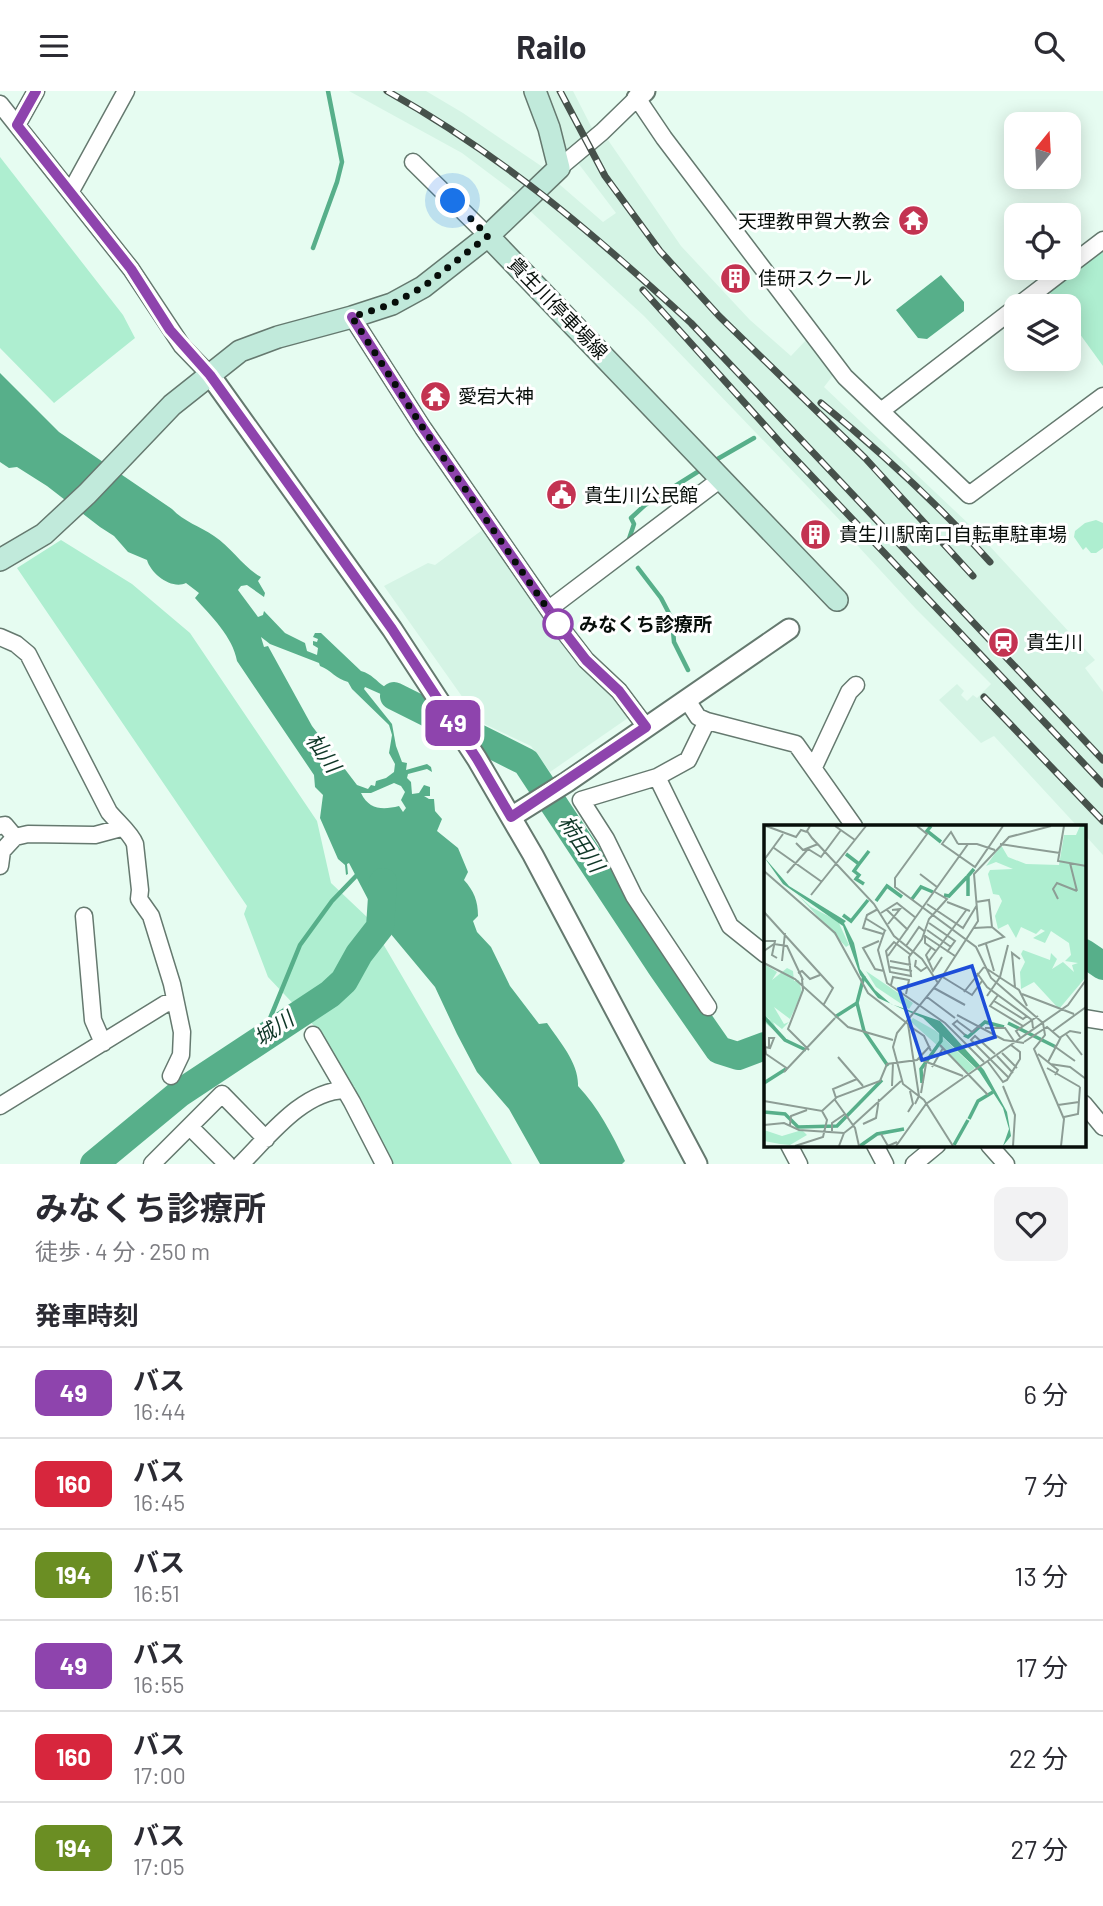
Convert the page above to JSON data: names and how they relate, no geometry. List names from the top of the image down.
{
  "streets": {
    "main road": ["貴生川停車場線"]
  },
  "water": ["杣川", "柿田川", "城川"],
  "places": {
    "temple": ["天理教甲賀大教会", "愛宕大神"],
    "building": ["佳研スクール", "貴生川駅南口自転車駐車場"],
    "public building": ["貴生川公民館"],
    "other": ["みなくち診療所"],
    "station": ["貴生川"]
  },
  "lines": ["bus line 49"],
  "north": "top",
  "page": {
    "header": "Railo",
    "on_map": "49",
    "heading": [
      ["みなくち診療所", "徒歩 · 4 分 · 250 m"],
      "発車時刻"
    ],
    "list": [
      {
        "mark": "49",
        "name": "バス",
        "note": "16:44",
        "value": "6 分"
      },
      {
        "mark": "160",
        "name": "バス",
        "note": "16:45",
        "value": "7 分"
      },
      {
        "mark": "194",
        "name": "バス",
        "note": "16:51",
        "value": "13 分"
      },
      {
        "mark": "49",
        "name": "バス",
        "note": "16:55",
        "value": "17 分"
      },
      {
        "mark": "160",
        "name": "バス",
        "note": "17:00",
        "value": "22 分"
      },
      {
        "mark": "194",
        "name": "バス",
        "note": "17:05",
        "value": "27 分"
      }
    ]
  }
}
